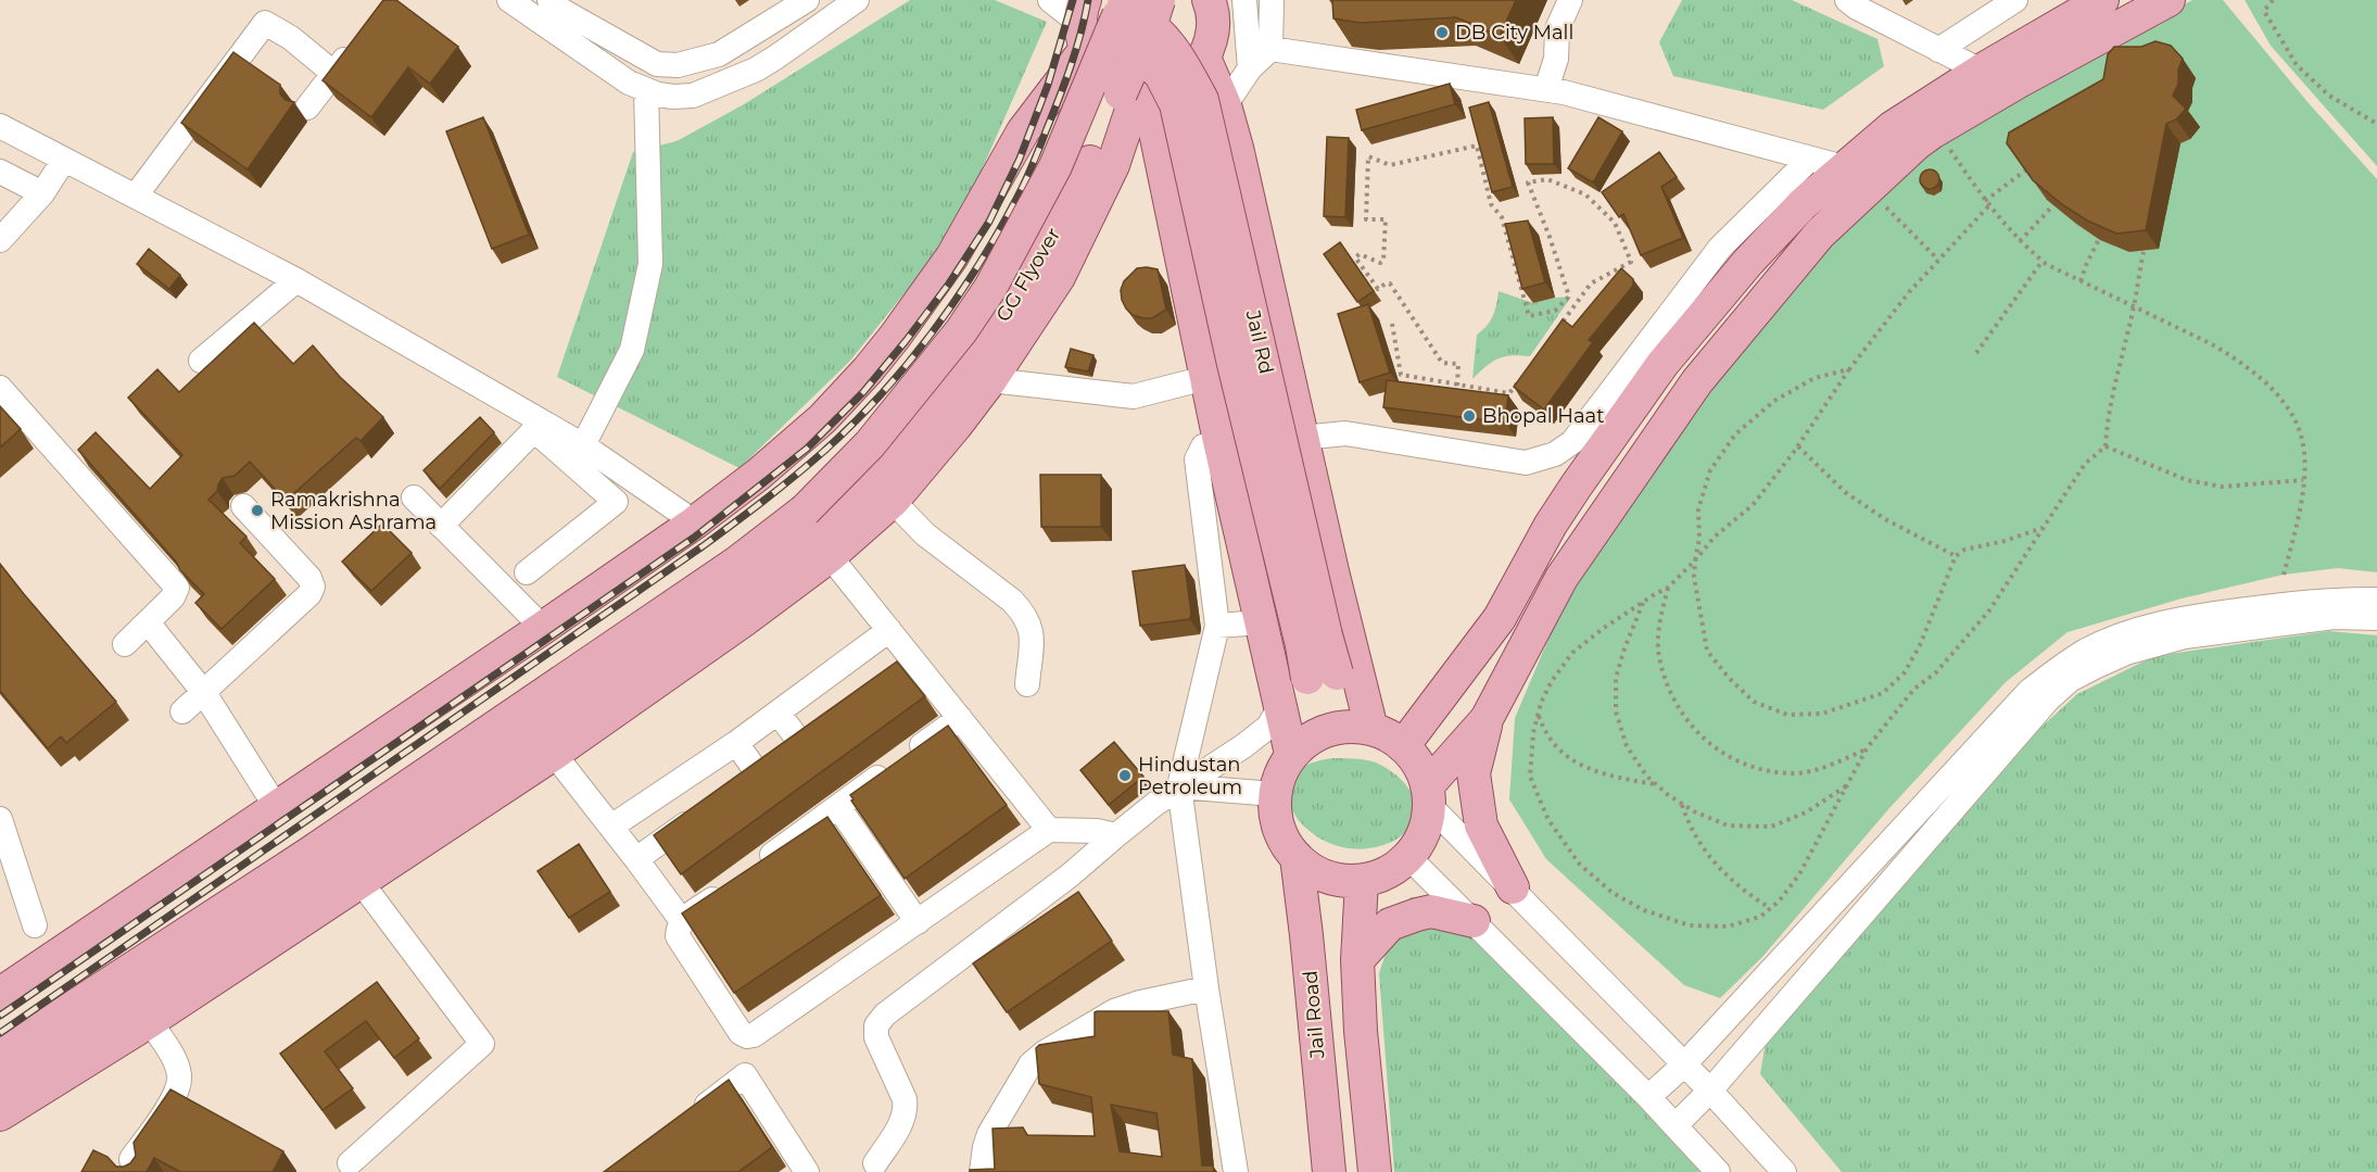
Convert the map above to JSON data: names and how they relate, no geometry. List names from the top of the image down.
{
  "streets": {
    "main road": ["GG Flyover", "Jail Rd", "Jail Road"]
  },
  "crossings": [
    ["GG Flyover", "Jail Rd"]
  ],
  "places": [
    "DB City Mall",
    "Bhopal Haat",
    "Ramakrishna Mission Ashrama",
    "Hindustan Petroleum"
  ]
}
